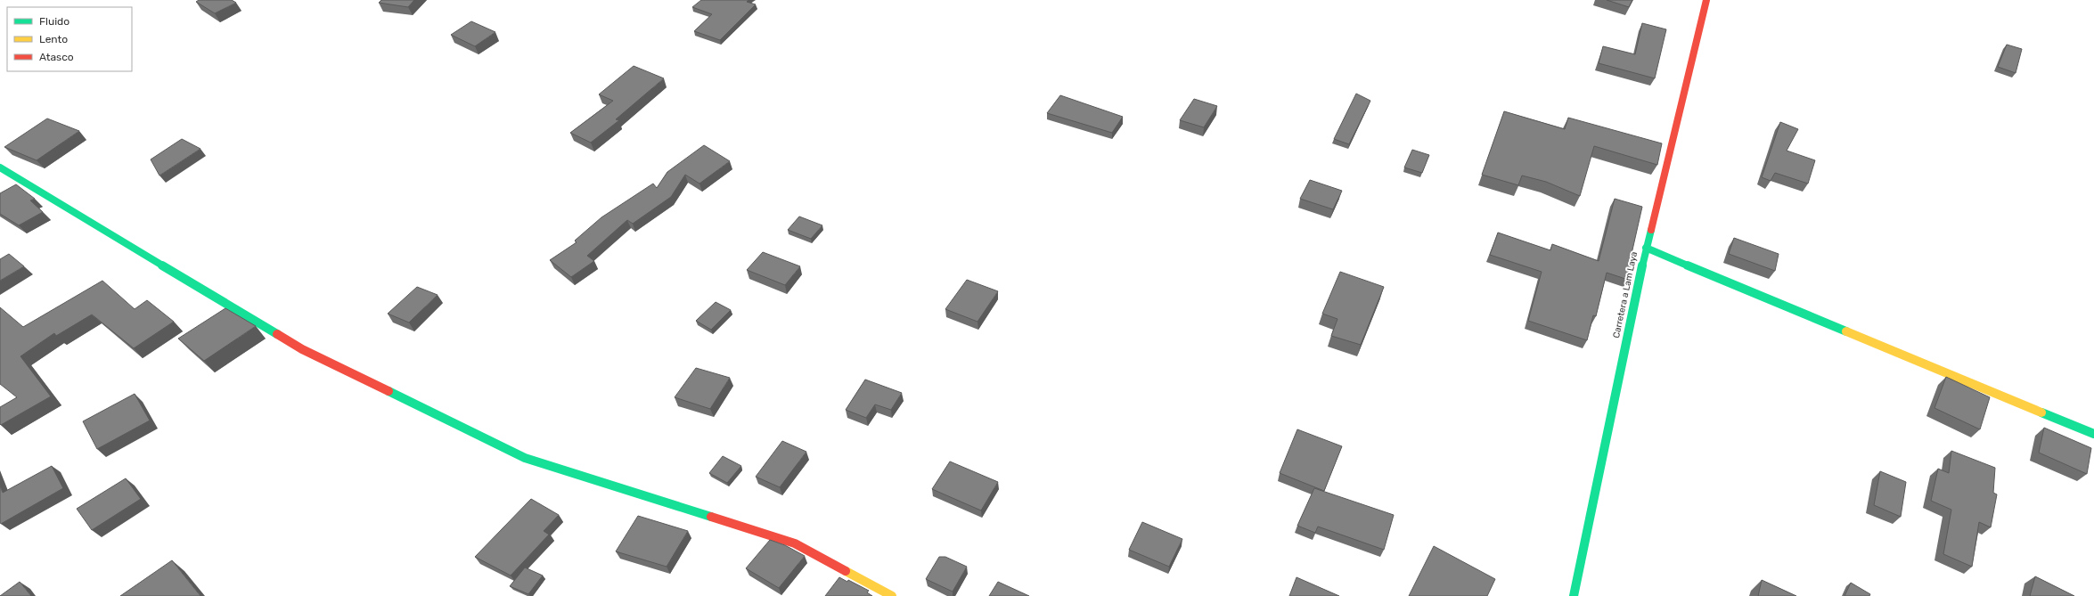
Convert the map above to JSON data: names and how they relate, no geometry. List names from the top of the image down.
{
  "streets": {
    "street": ["Carretera a Lam Laya"]
  },
  "legend": ["Fluido", "Lento", "Atasco"]
}
